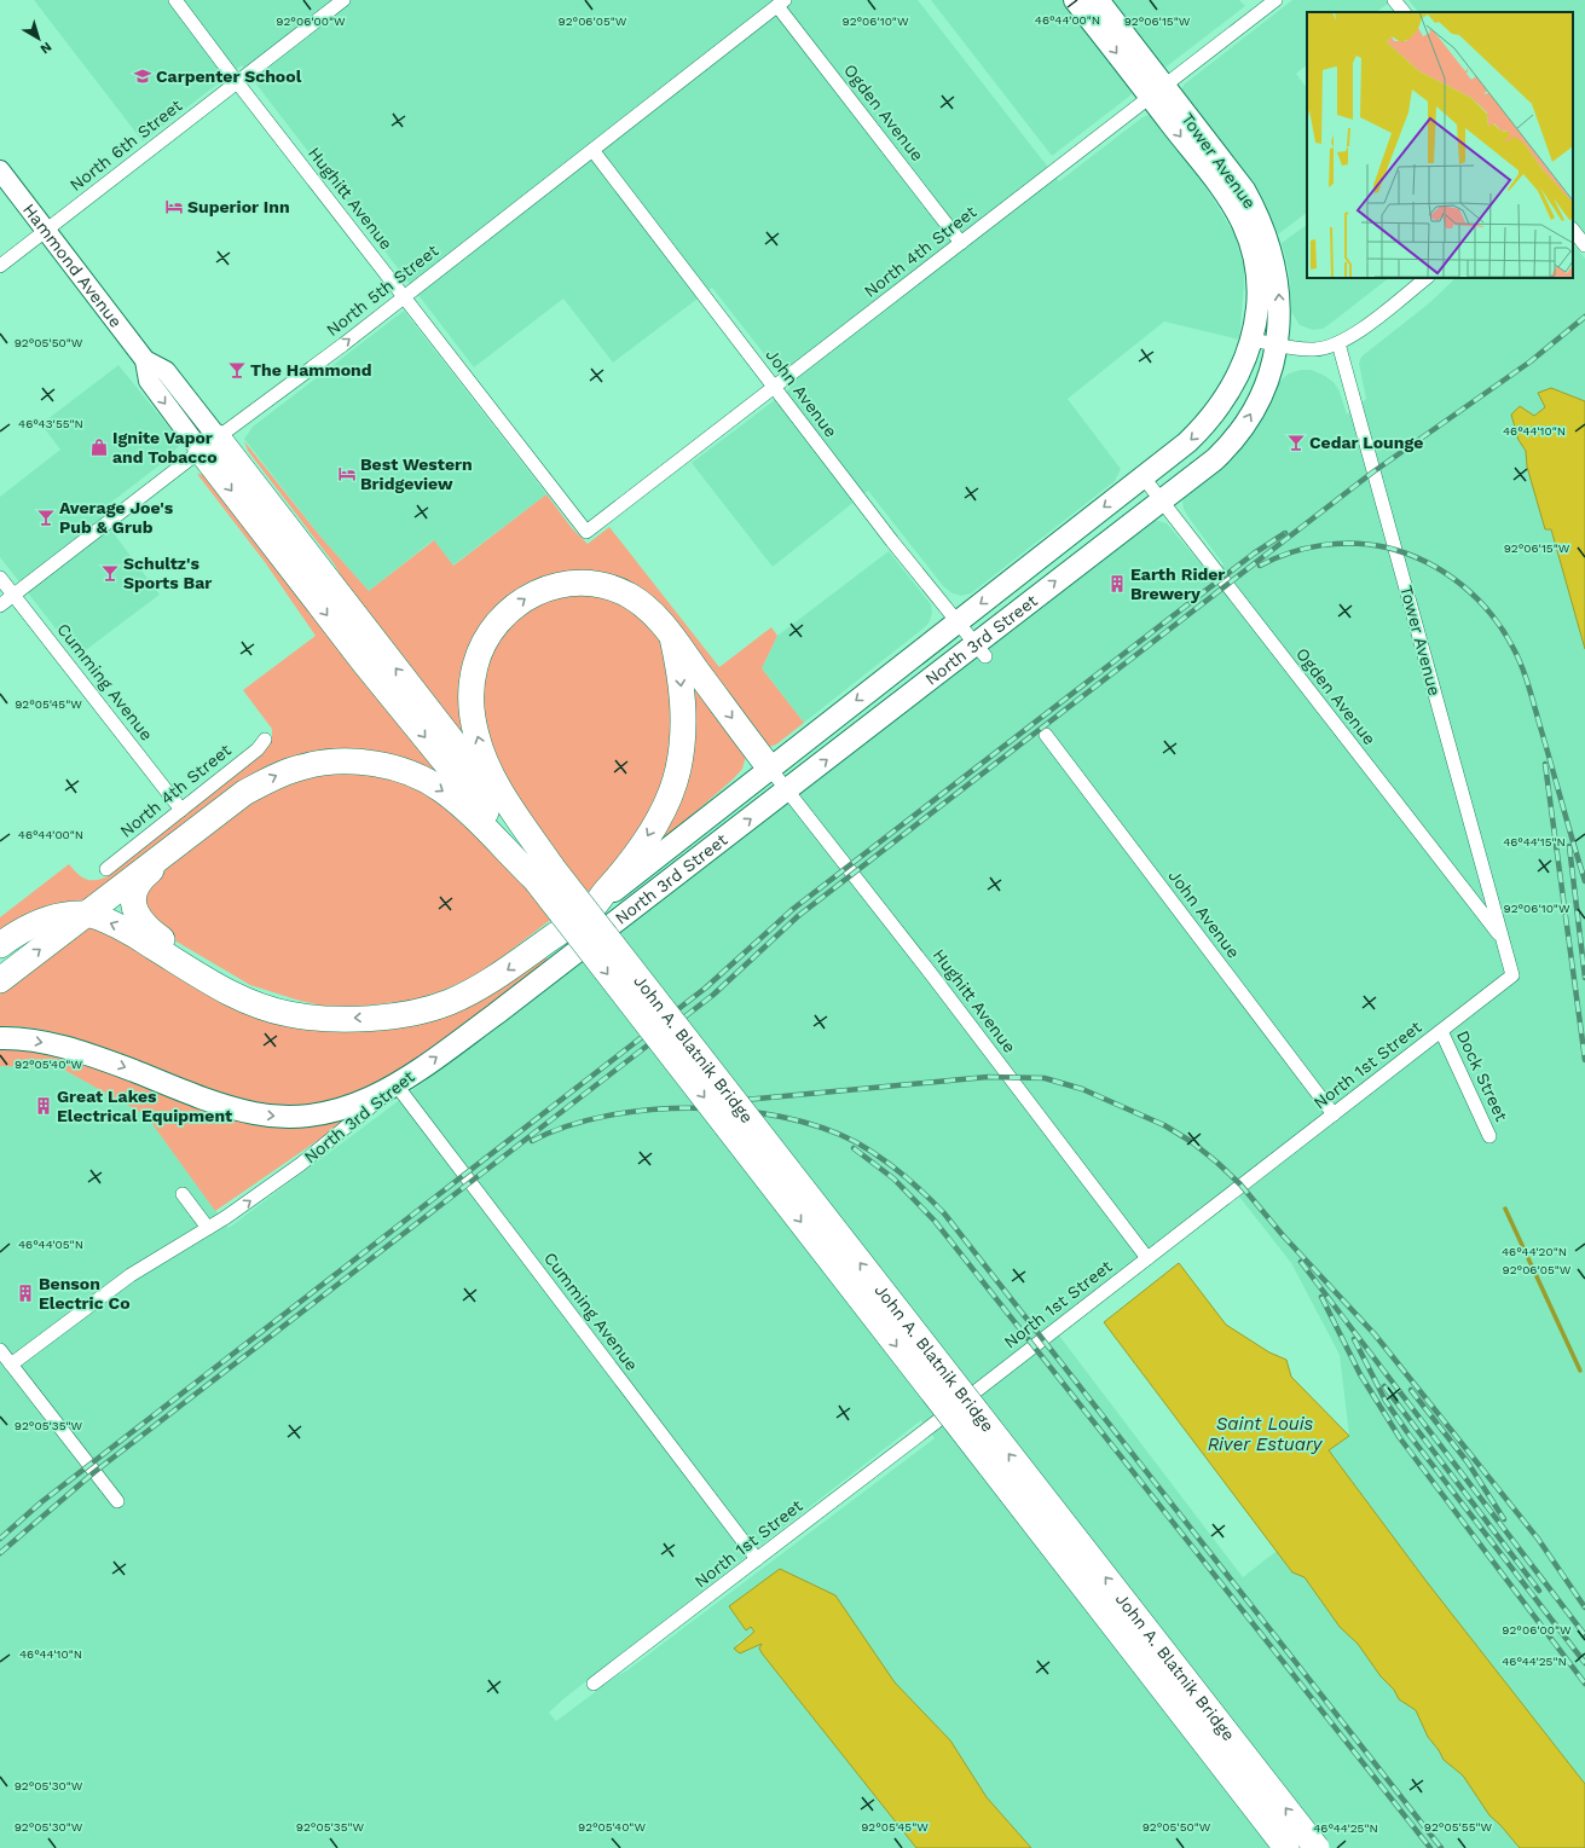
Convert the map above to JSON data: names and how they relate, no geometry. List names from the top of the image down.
{
  "streets": {
    "highway": ["North 3rd Street", "John A. Blatnik Bridge"],
    "main road": ["Tower Avenue"],
    "street": [
      "Ogden Avenue",
      "North 6th Street",
      "Hughitt Avenue",
      "North 4th Street",
      "Hammond Avenue",
      "North 5th Street",
      "John Avenue",
      "Cumming Avenue",
      "North 1st Street",
      "Dock Street"
    ]
  },
  "crossings": [
    ["Ogden Avenue", "Tower Avenue"],
    ["Ogden Avenue", "North 4th Street"],
    ["Ogden Avenue", "North 5th Street"],
    ["Ogden Avenue", "North 3rd Street"],
    ["Ogden Avenue", "North 1st Street"],
    ["North 6th Street", "Hughitt Avenue"],
    ["North 6th Street", "Hammond Avenue"],
    ["Tower Avenue", "North 4th Street"],
    ["Tower Avenue", "North 3rd Street"],
    ["Tower Avenue", "North 1st Street"],
    ["Hughitt Avenue", "North 4th Street"],
    ["Hughitt Avenue", "North 5th Street"],
    ["Hughitt Avenue", "North 3rd Street"],
    ["Hughitt Avenue", "North 1st Street"],
    ["North 4th Street", "John Avenue"],
    ["North 4th Street", "Cumming Avenue"],
    ["Hammond Avenue", "North 5th Street"],
    ["North 5th Street", "John Avenue"],
    ["North 5th Street", "Cumming Avenue"],
    ["John Avenue", "North 3rd Street"],
    ["John Avenue", "North 1st Street"],
    ["North 3rd Street", "Cumming Avenue"],
    ["Cumming Avenue", "North 1st Street"],
    ["North 1st Street", "Dock Street"]
  ],
  "water": ["Saint Louis River Estuary"],
  "places": {
    "school or university": ["Carpenter School"],
    "hotel": ["Superior Inn", "Best Western Bridgeview"],
    "bar": [
      "The Hammond",
      "Cedar Lounge",
      "Average Joe's Pub & Grub",
      "Schultz's Sports Bar"
    ],
    "shop": ["Ignite Vapor and Tobacco"],
    "building": ["Earth Rider Brewery", "Great Lakes Electrical Equipment", "Benson Electric Co"]
  },
  "north": "bottom right",
  "coordinates": [
    "46°44'00\"N",
    "92°06'00\"W",
    "92°06'05\"W",
    "92°06'10\"W",
    "92°06'15\"W",
    "92°05'50\"W",
    "46°43'55\"N",
    "46°44'10\"N",
    "92°05'45\"W",
    "46°44'15\"N",
    "92°05'40\"W",
    "46°44'05\"N",
    "46°44'20\"N",
    "92°05'35\"W",
    "46°44'25\"N",
    "92°05'30\"W",
    "92°05'55\"W"
  ]
}
